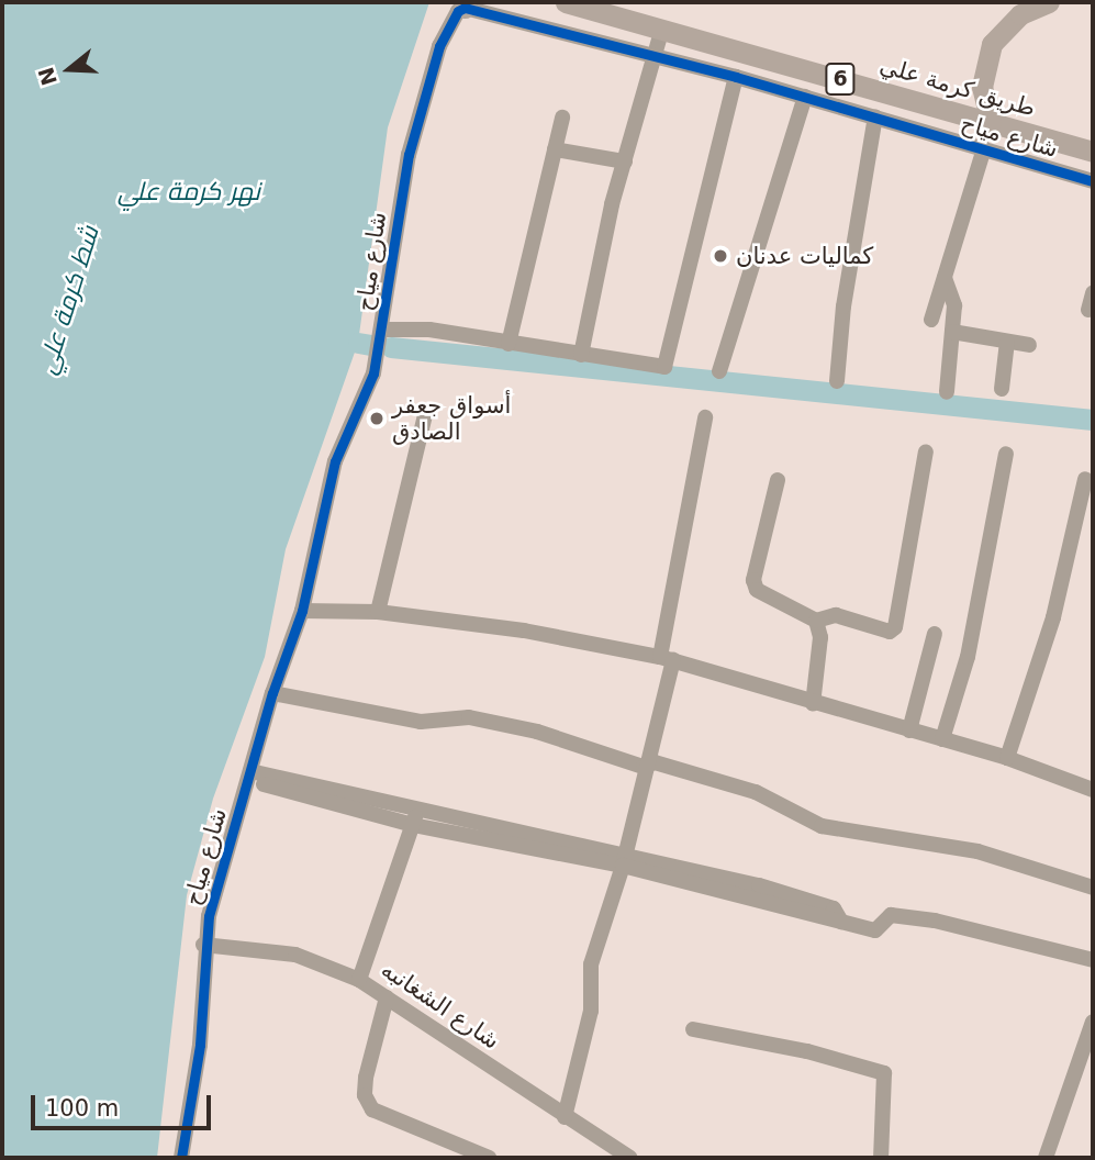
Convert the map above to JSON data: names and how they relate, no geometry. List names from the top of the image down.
{
  "streets": {
    "highway": ["6", "طريق كرمة علي"],
    "street": ["شارع مياح", "شارع الشغانبه"]
  },
  "crossings": [
    ["شارع مياح", "شارع الشغانبه"]
  ],
  "water": ["نهر كرمة علي", "شط كرمة علي"],
  "places": ["كماليات عدنان", "أسواق جعفر الصادق"],
  "scale_bar": "100 m",
  "north": "left"
}
